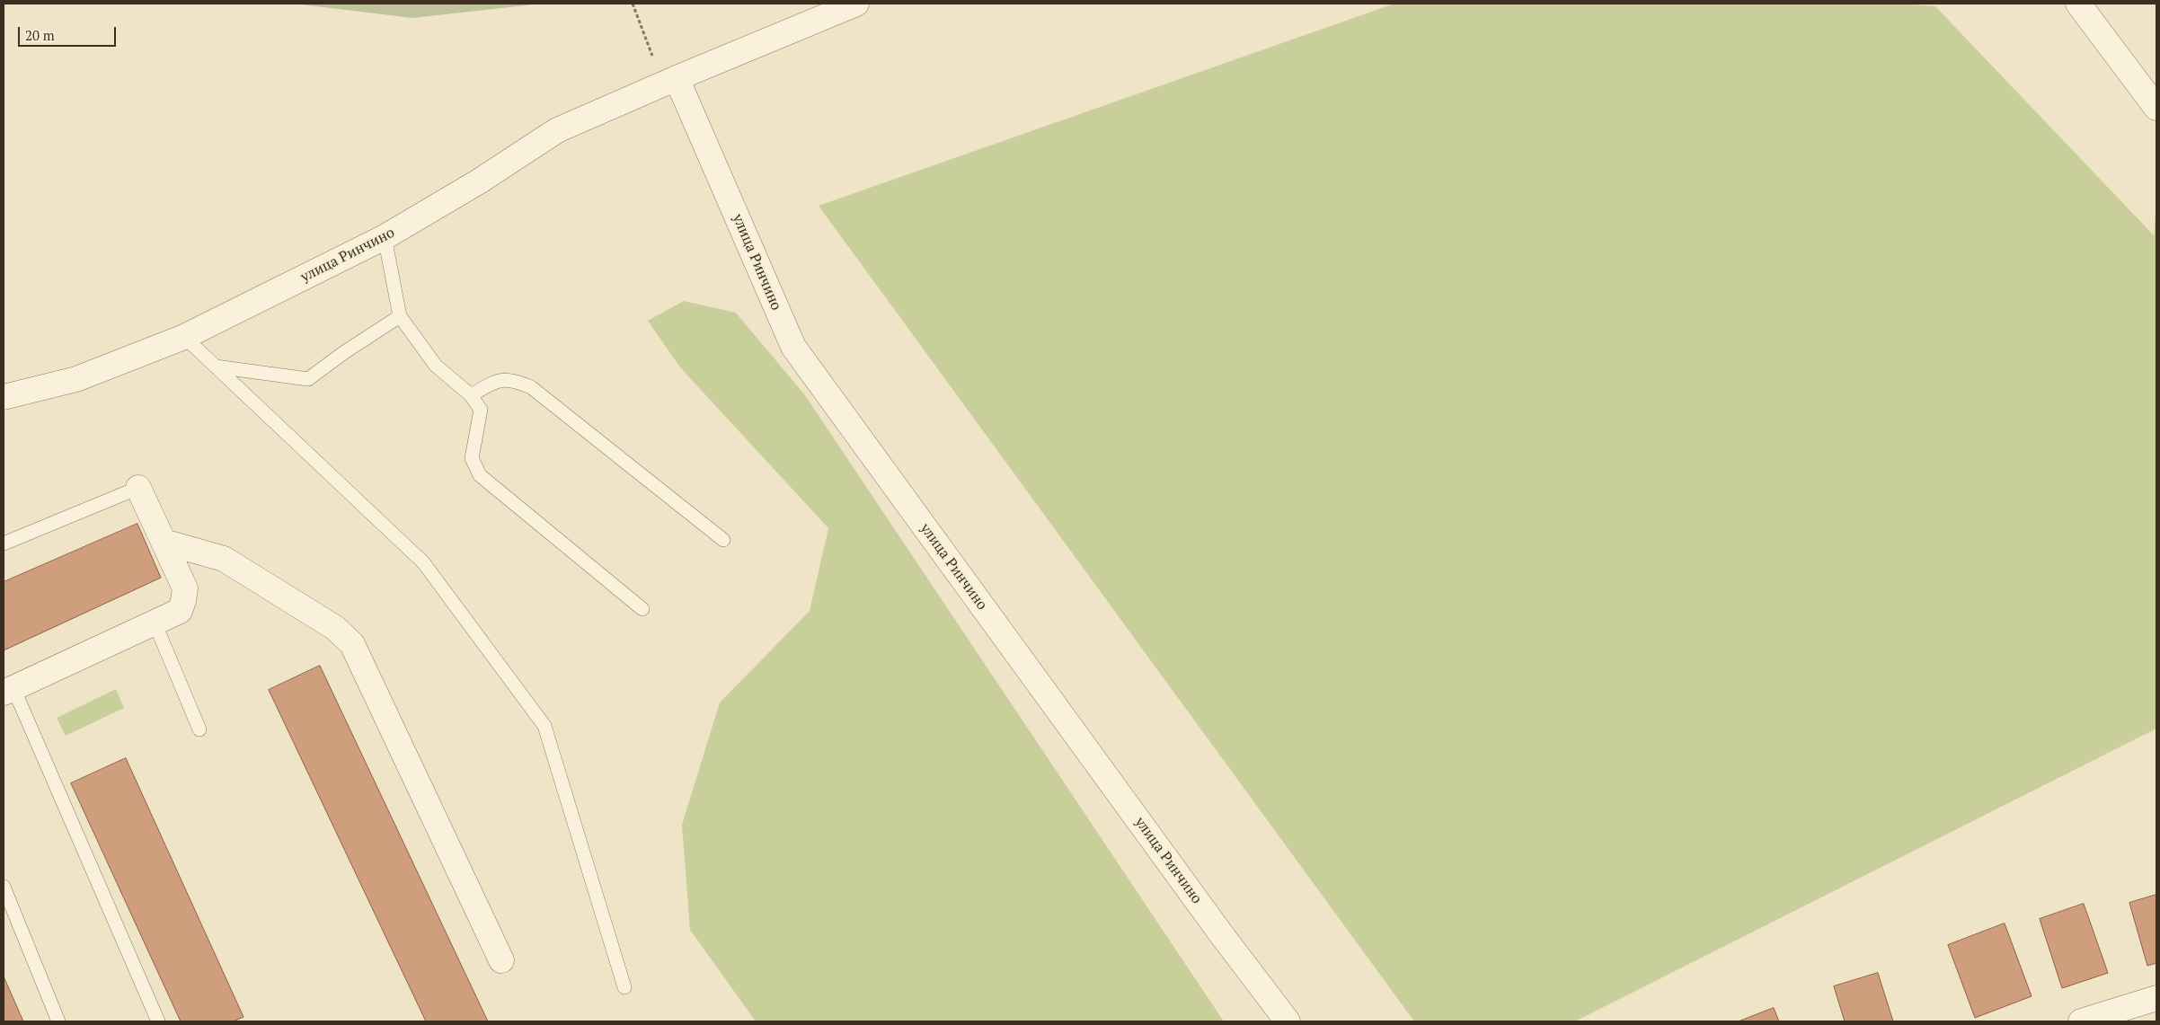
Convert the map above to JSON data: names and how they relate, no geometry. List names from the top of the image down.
{
  "streets": {
    "street": ["улица Ринчино"]
  },
  "scale_bar": "20 m"
}
